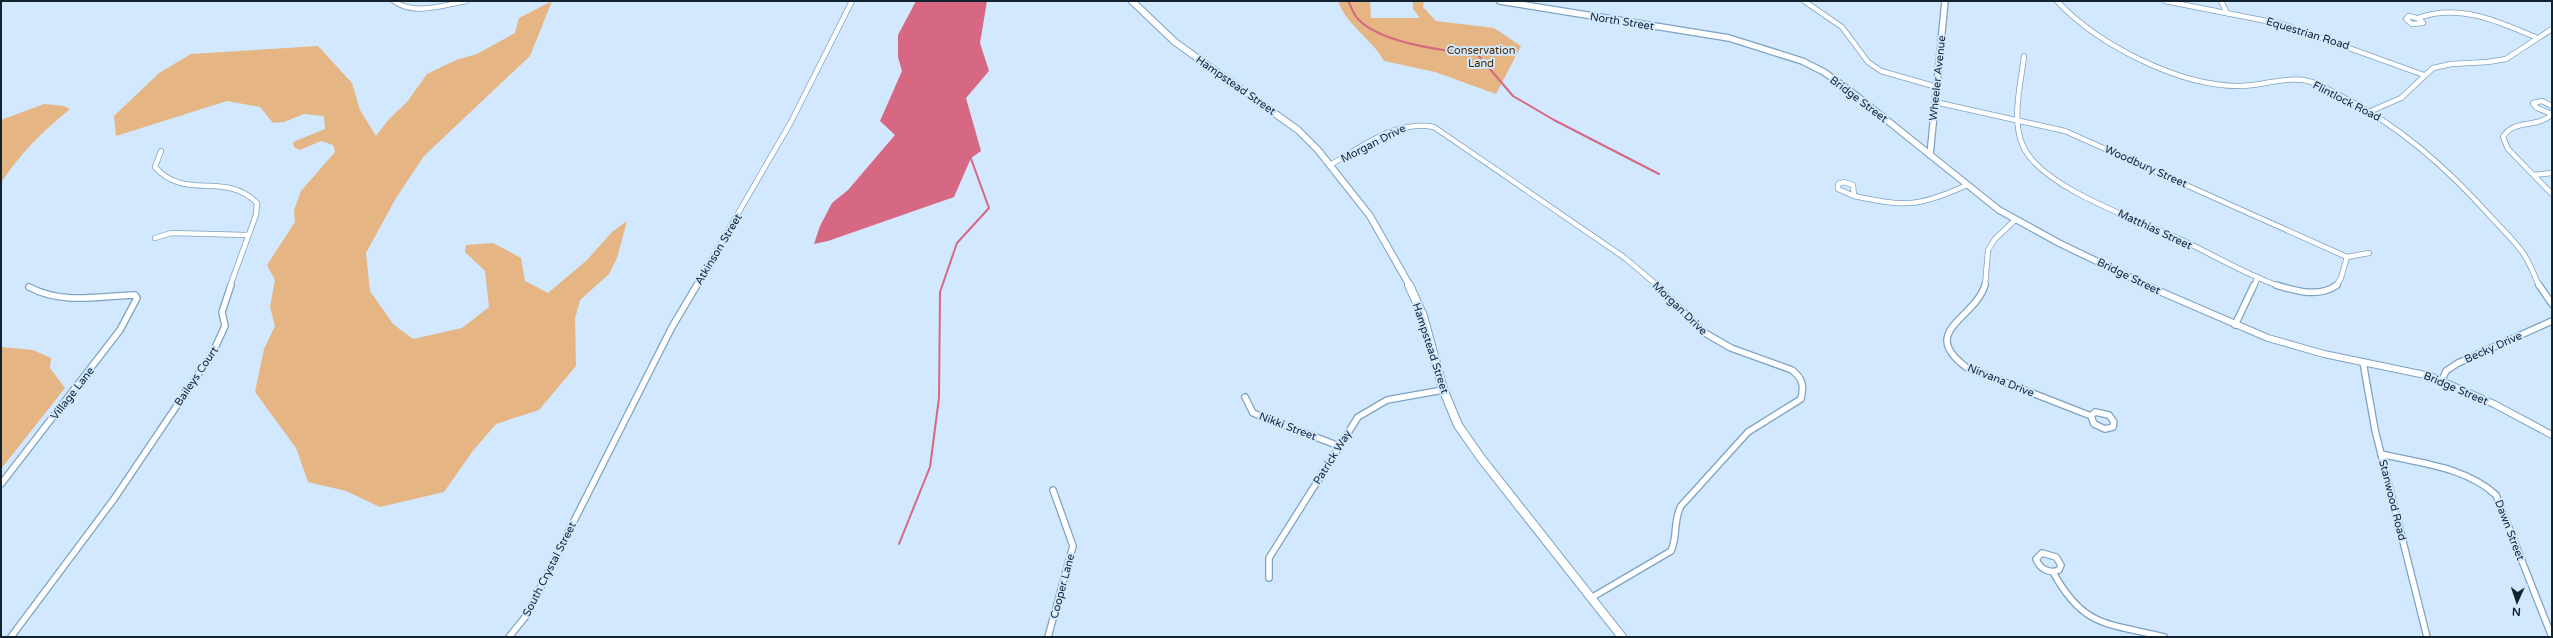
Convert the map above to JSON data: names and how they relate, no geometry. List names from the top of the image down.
{
  "streets": {
    "main road": ["Hampstead Street"],
    "street": [
      "North Street",
      "Equestrian Road",
      "Wheeler Avenue",
      "Bridge Street",
      "Flintlock Road",
      "Morgan Drive",
      "Woodbury Street",
      "Matthias Street",
      "Atkinson Street",
      "Becky Drive",
      "Baileys Court",
      "Nirvana Drive",
      "Village Lane",
      "Nikki Street",
      "Patrick Way",
      "Stanwood Road",
      "Dawn Street",
      "South Crystal Street",
      "Cooper Lane"
    ]
  },
  "crossings": [
    ["North Street", "Bridge Street"],
    ["Wheeler Avenue", "Bridge Street"],
    ["Wheeler Avenue", "Woodbury Street"],
    ["Hampstead Street", "Morgan Drive"],
    ["Hampstead Street", "Patrick Way"],
    ["Bridge Street", "Becky Drive"],
    ["Bridge Street", "Nirvana Drive"],
    ["Bridge Street", "Stanwood Road"],
    ["Woodbury Street", "Matthias Street"],
    ["Atkinson Street", "South Crystal Street"],
    ["Nikki Street", "Patrick Way"],
    ["Stanwood Road", "Dawn Street"]
  ],
  "parks": ["Conservation Land"],
  "north": "bottom"
}
